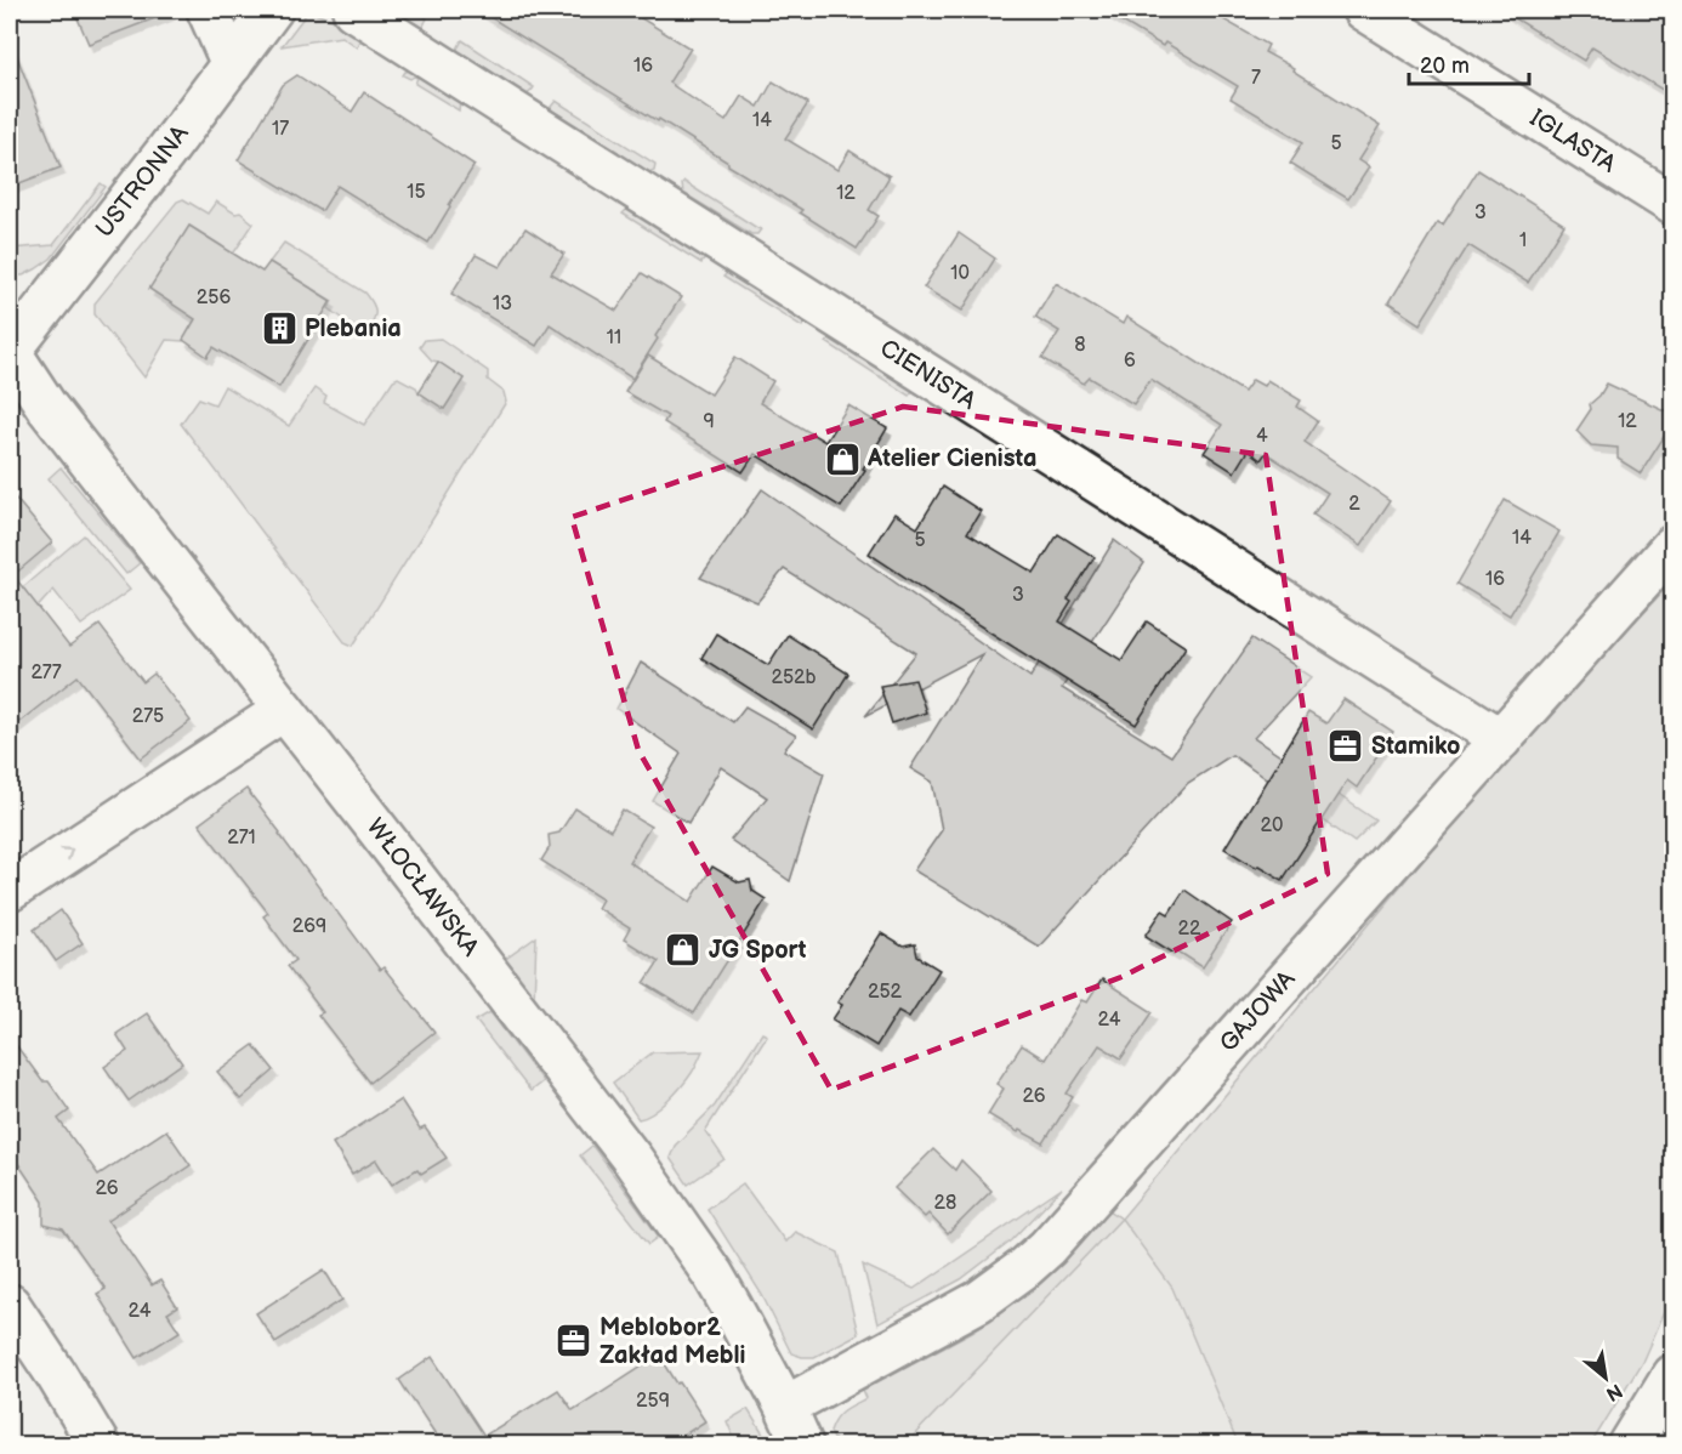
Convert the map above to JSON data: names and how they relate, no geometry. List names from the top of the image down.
{
  "streets": {
    "street": [
      "IGLASTA",
      "USTRONNA",
      "CIENISTA",
      "WŁOCŁAWSKA",
      "GAJOWA"
    ]
  },
  "crossings": [
    ["USTRONNA", "WŁOCŁAWSKA"],
    ["CIENISTA", "GAJOWA"],
    ["WŁOCŁAWSKA", "GAJOWA"]
  ],
  "places": {
    "building": ["Plebania"],
    "shop": ["Atelier Cienista", "JG Sport"],
    "office": ["Stamiko", "Meblobor2 Zakład Mebli"]
  },
  "house_numbers": [
    "16",
    "7",
    "14",
    "17",
    "5",
    "15",
    "12",
    "3",
    "1",
    "10",
    "256",
    "13",
    "11",
    "8",
    "6",
    "9",
    "12",
    "4",
    "2",
    "14",
    "5",
    "16",
    "3",
    "277",
    "252b",
    "275",
    "20",
    "271",
    "269",
    "22",
    "252",
    "24",
    "26",
    "26",
    "28",
    "24",
    "259"
  ],
  "scale_bar": "20 m",
  "north": "bottom right"
}
